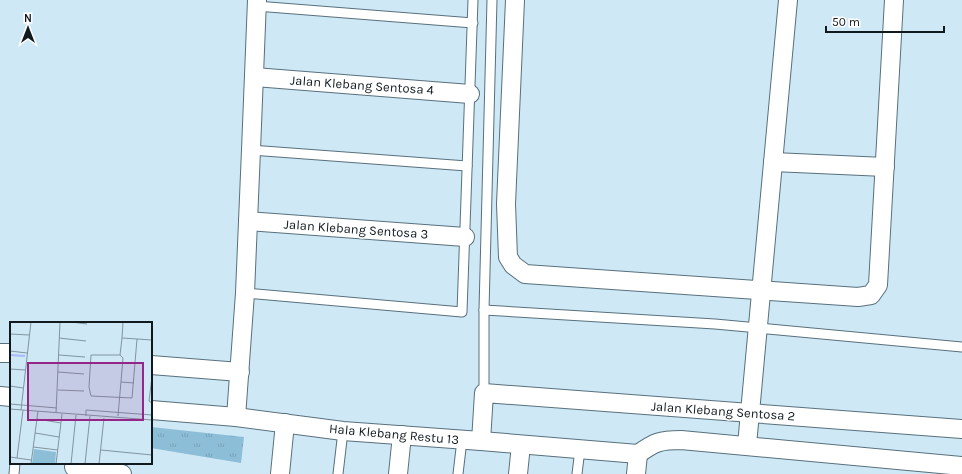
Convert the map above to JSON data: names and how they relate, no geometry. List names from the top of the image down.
{
  "streets": {
    "street": [
      "Jalan Klebang Sentosa 4",
      "Jalan Klebang Sentosa 3",
      "Jalan Klebang Sentosa 2",
      "Hala Klebang Restu 13"
    ]
  },
  "scale_bar": "50 m",
  "north": "top"
}
